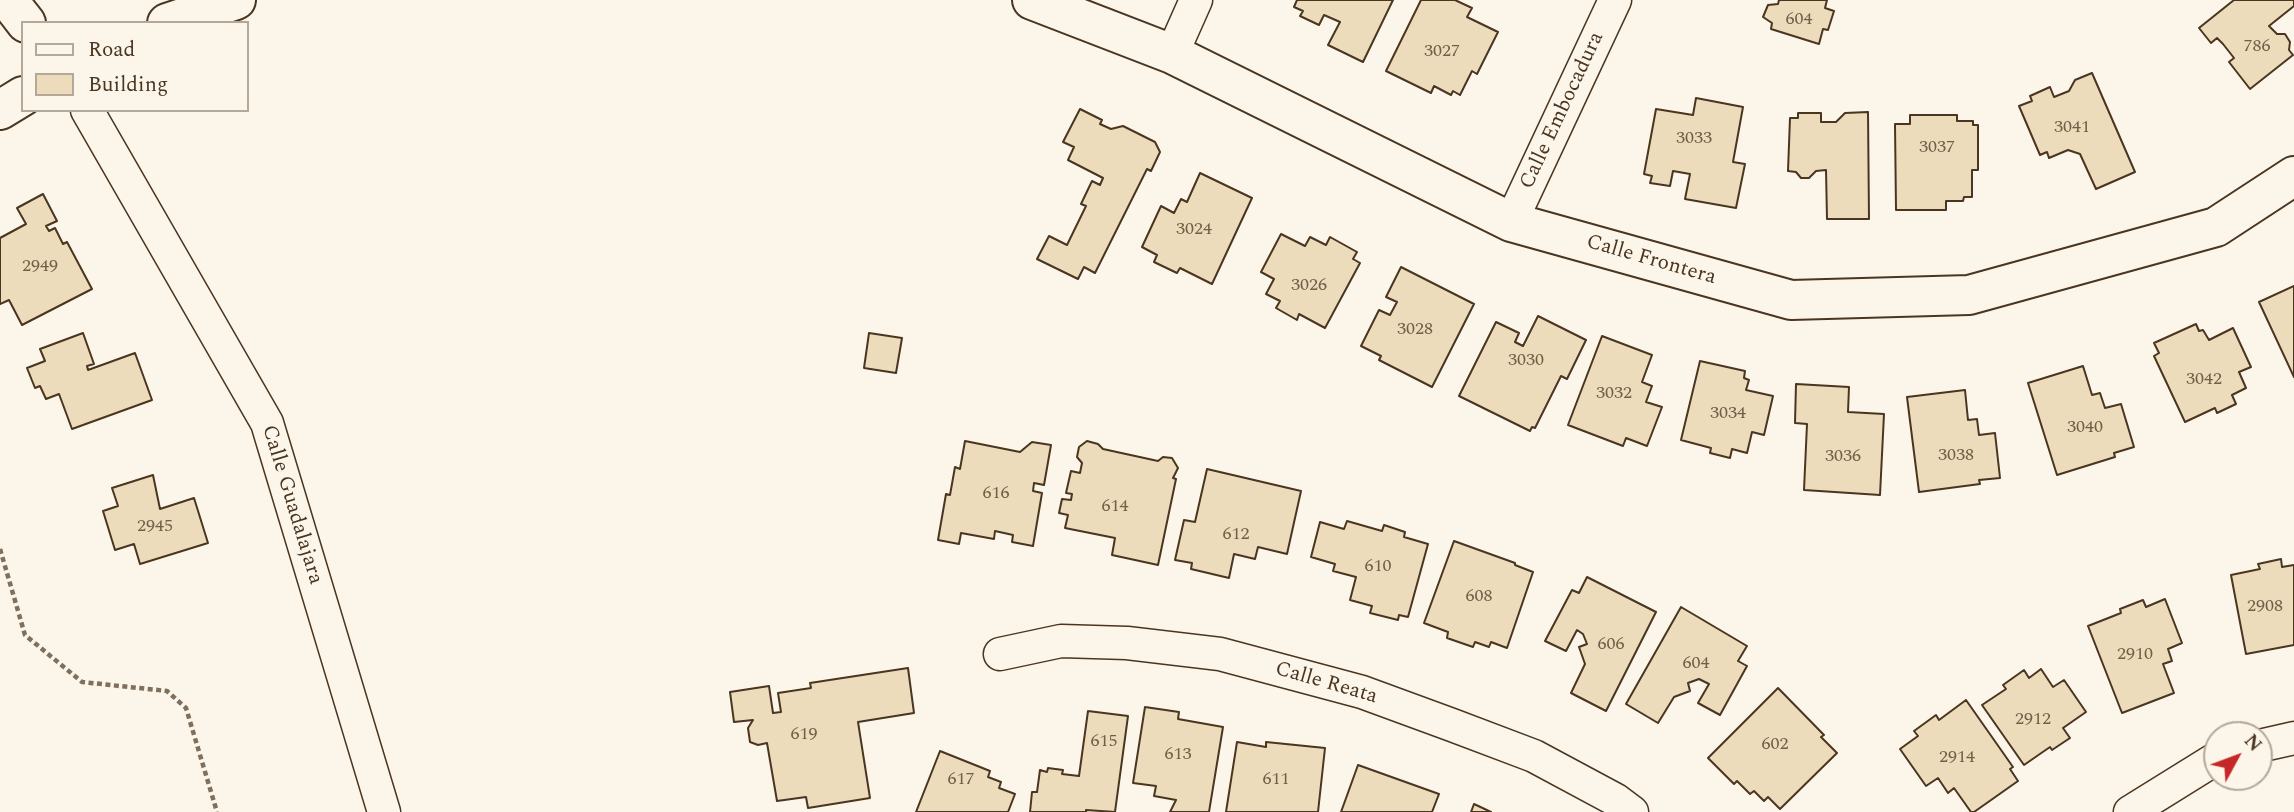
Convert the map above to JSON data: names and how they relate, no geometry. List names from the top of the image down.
{
  "streets": {
    "street": [
      "Calle Embocadura",
      "Calle Frontera",
      "Calle Guadalajara",
      "Calle Reata"
    ]
  },
  "crossings": [
    ["Calle Embocadura", "Calle Frontera"]
  ],
  "house_numbers": [
    "604",
    "786",
    "3027",
    "3041",
    "3033",
    "3037",
    "3024",
    "2949",
    "3026",
    "3028",
    "3030",
    "3042",
    "3032",
    "3034",
    "3040",
    "3038",
    "3036",
    "616",
    "614",
    "2945",
    "612",
    "610",
    "608",
    "2908",
    "606",
    "2910",
    "604",
    "2912",
    "619",
    "615",
    "602",
    "613",
    "2914",
    "617",
    "611"
  ],
  "legend": ["Road", "Building"],
  "north": "top right"
}
